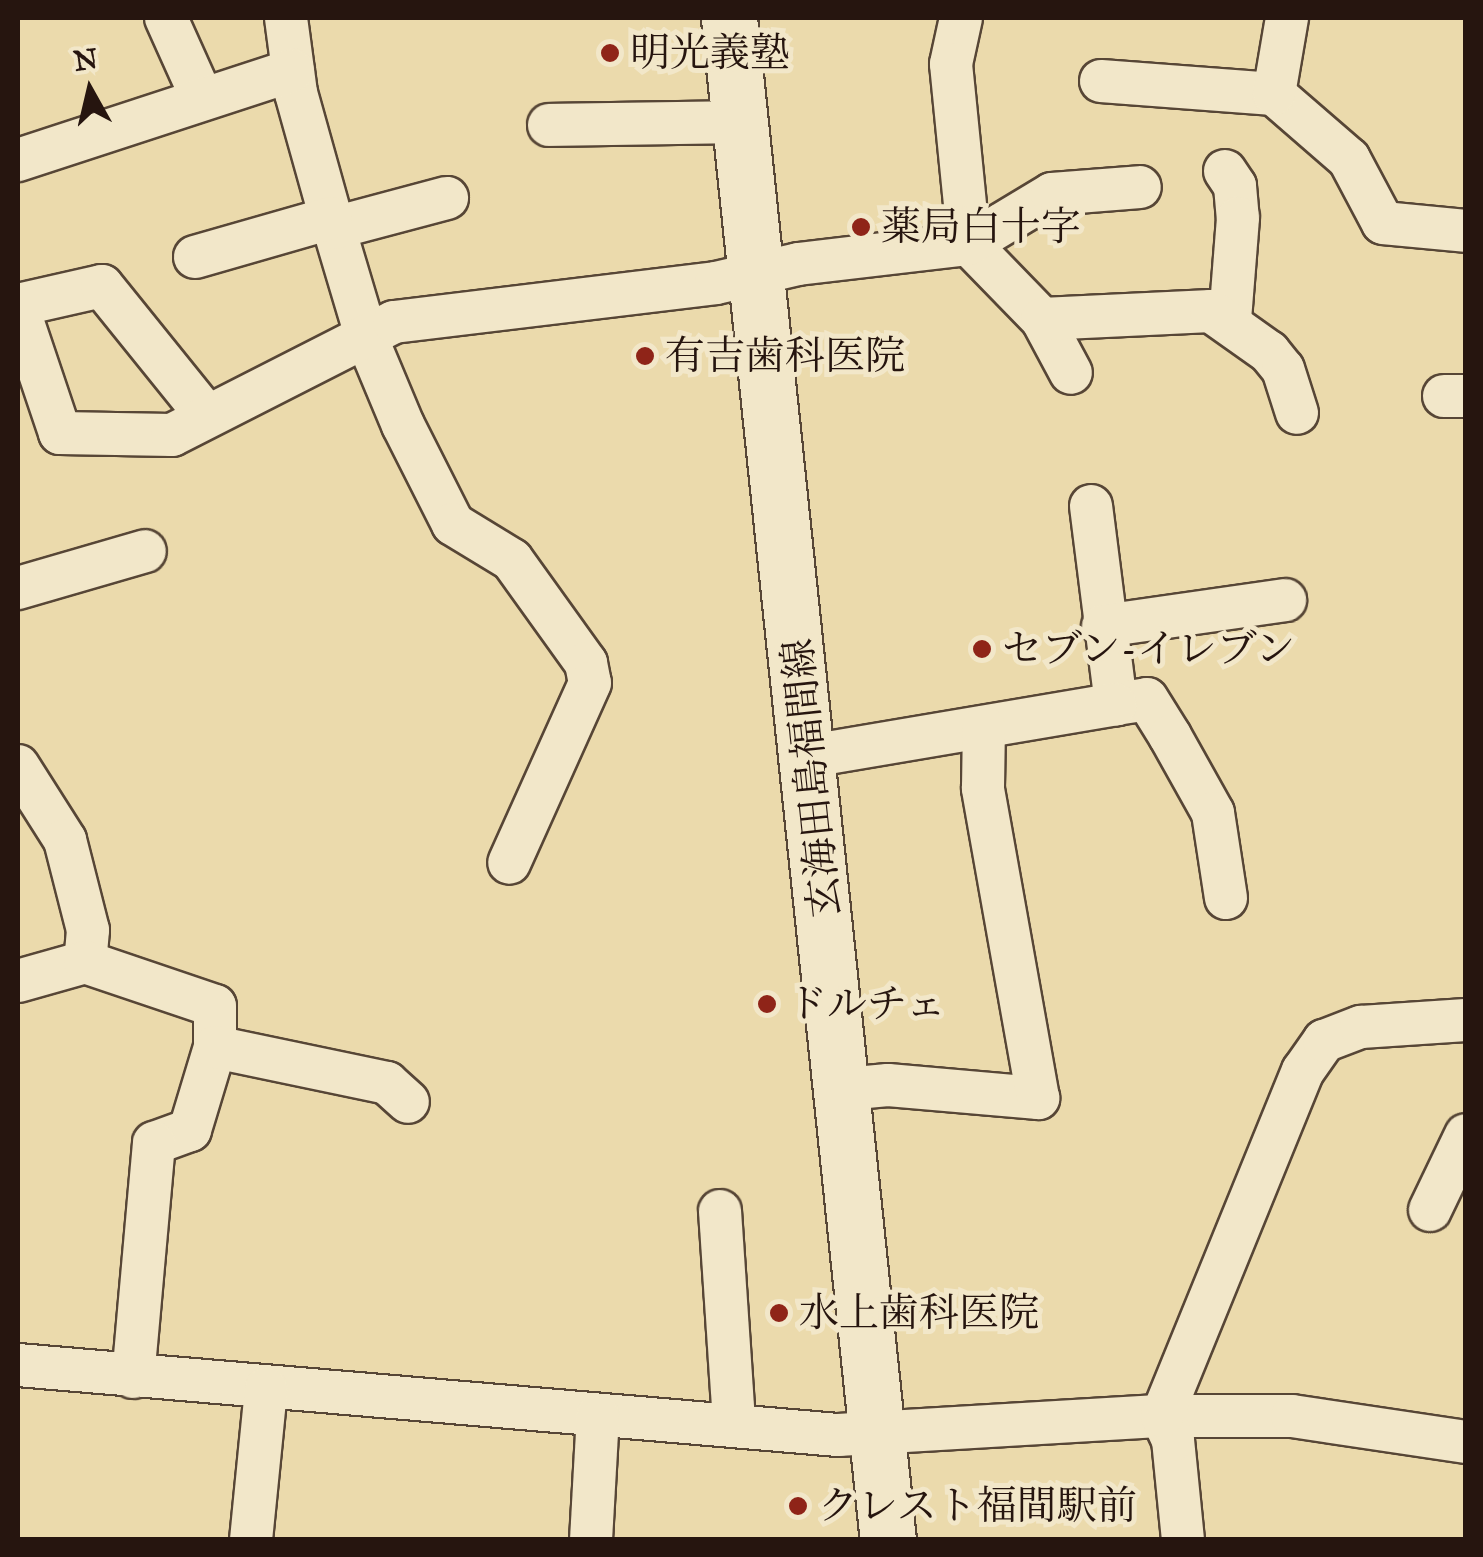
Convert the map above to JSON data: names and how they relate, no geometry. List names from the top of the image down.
{
  "streets": {
    "main road": ["玄海田島福間線"]
  },
  "places": [
    "明光義塾",
    "薬局白十字",
    "有吉歯科医院",
    "セブン-イレブン",
    "ドルチェ",
    "水上歯科医院",
    "クレスト福間駅前"
  ],
  "north": "top"
}
